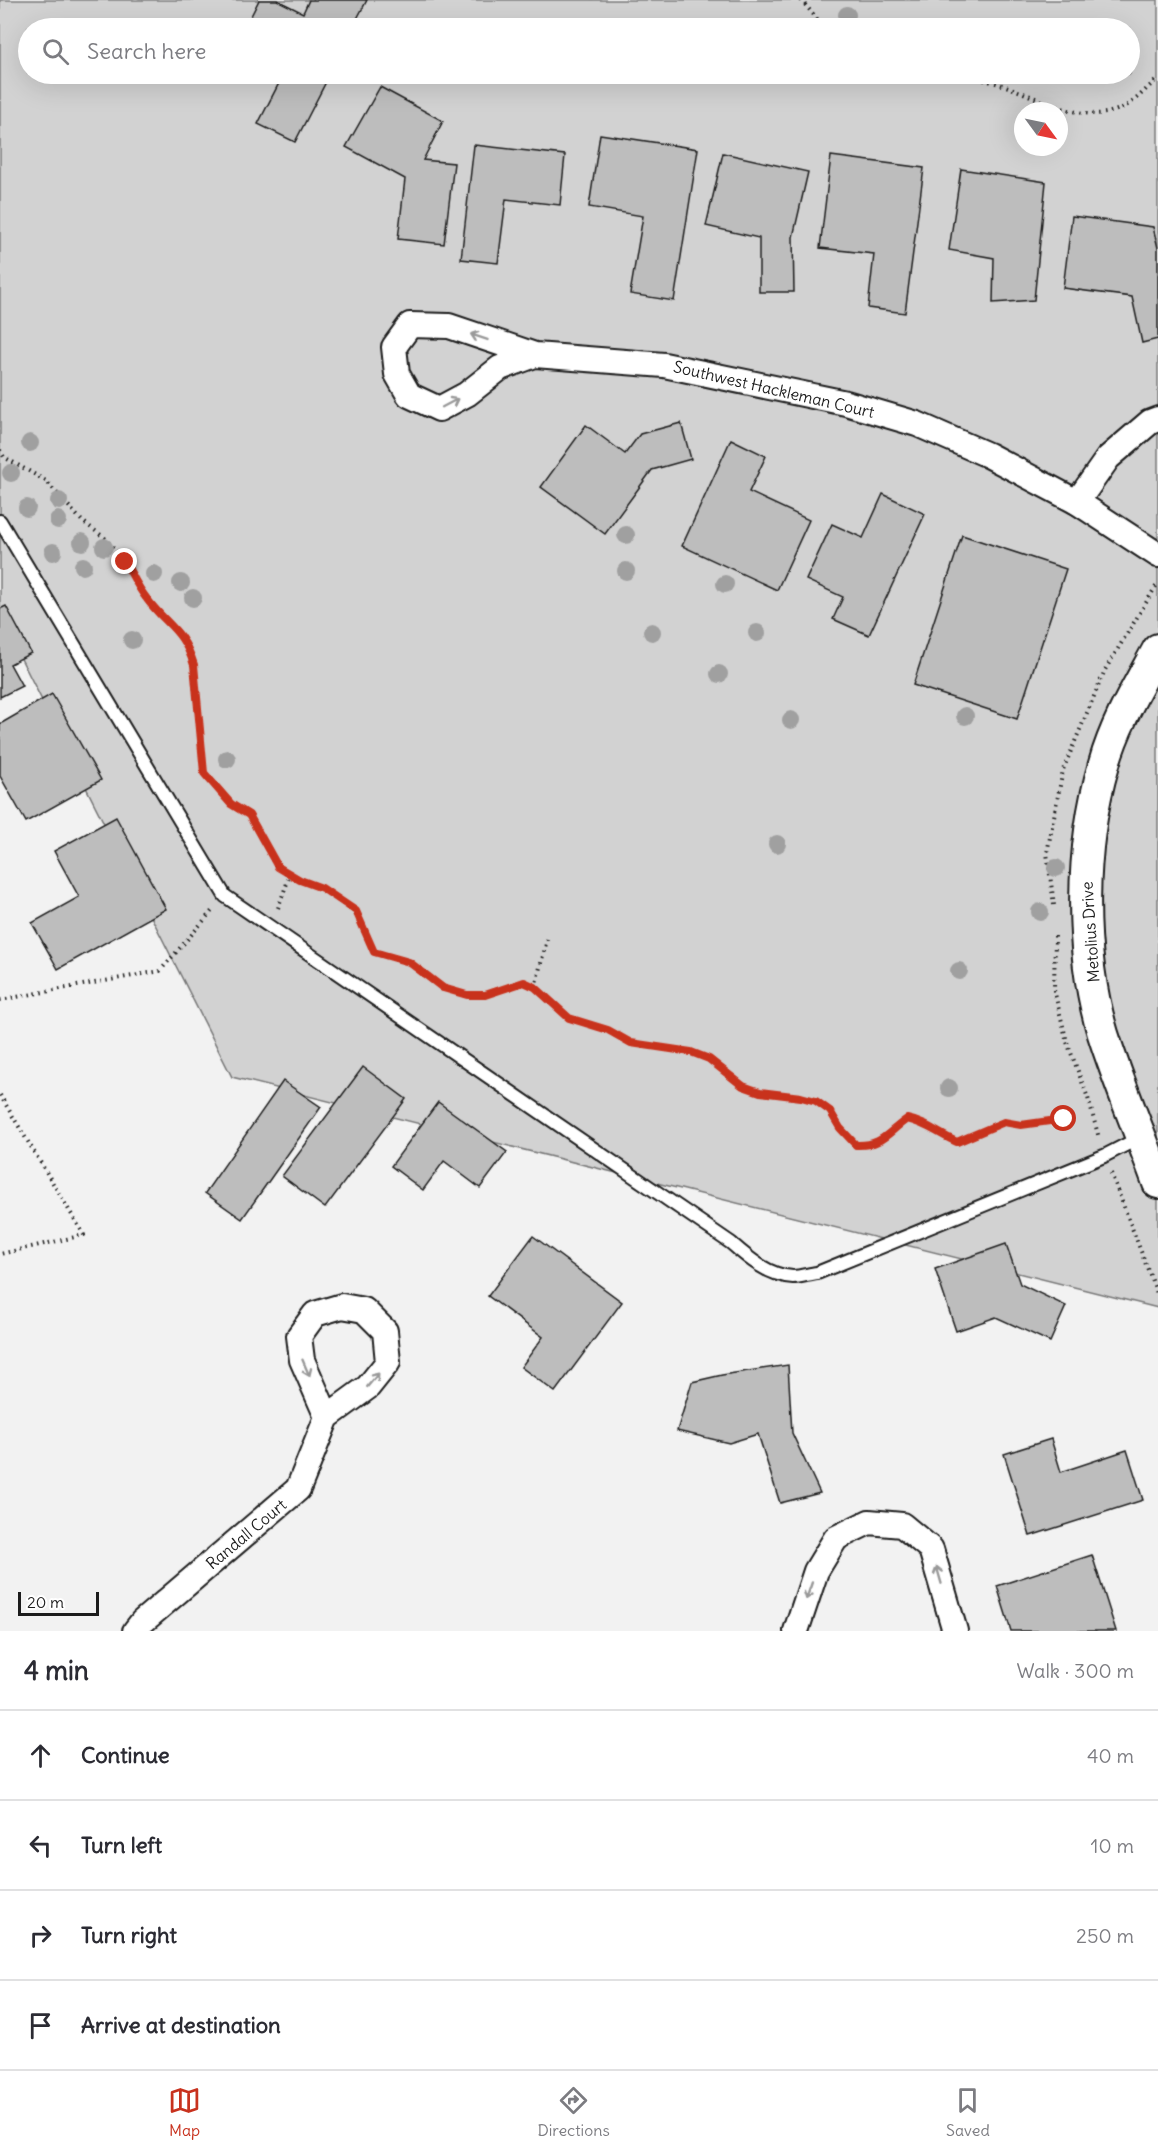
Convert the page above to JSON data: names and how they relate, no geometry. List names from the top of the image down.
{
  "streets": {
    "street": ["Southwest Hackleman Court", "Metolius Drive", "Randall Court"]
  },
  "scale_bar": "20 m",
  "north": "bottom right",
  "page": {
    "search": "Search here",
    "scale": "20 m",
    "heading": ["4 min", "Walk · 300 m"],
    "list": [
      ["Continue", "40 m"],
      ["Turn left", "10 m"],
      ["Turn right", "250 m"],
      "Arrive at destination"
    ],
    "nav": ["Map", "Directions", "Saved"]
  }
}
